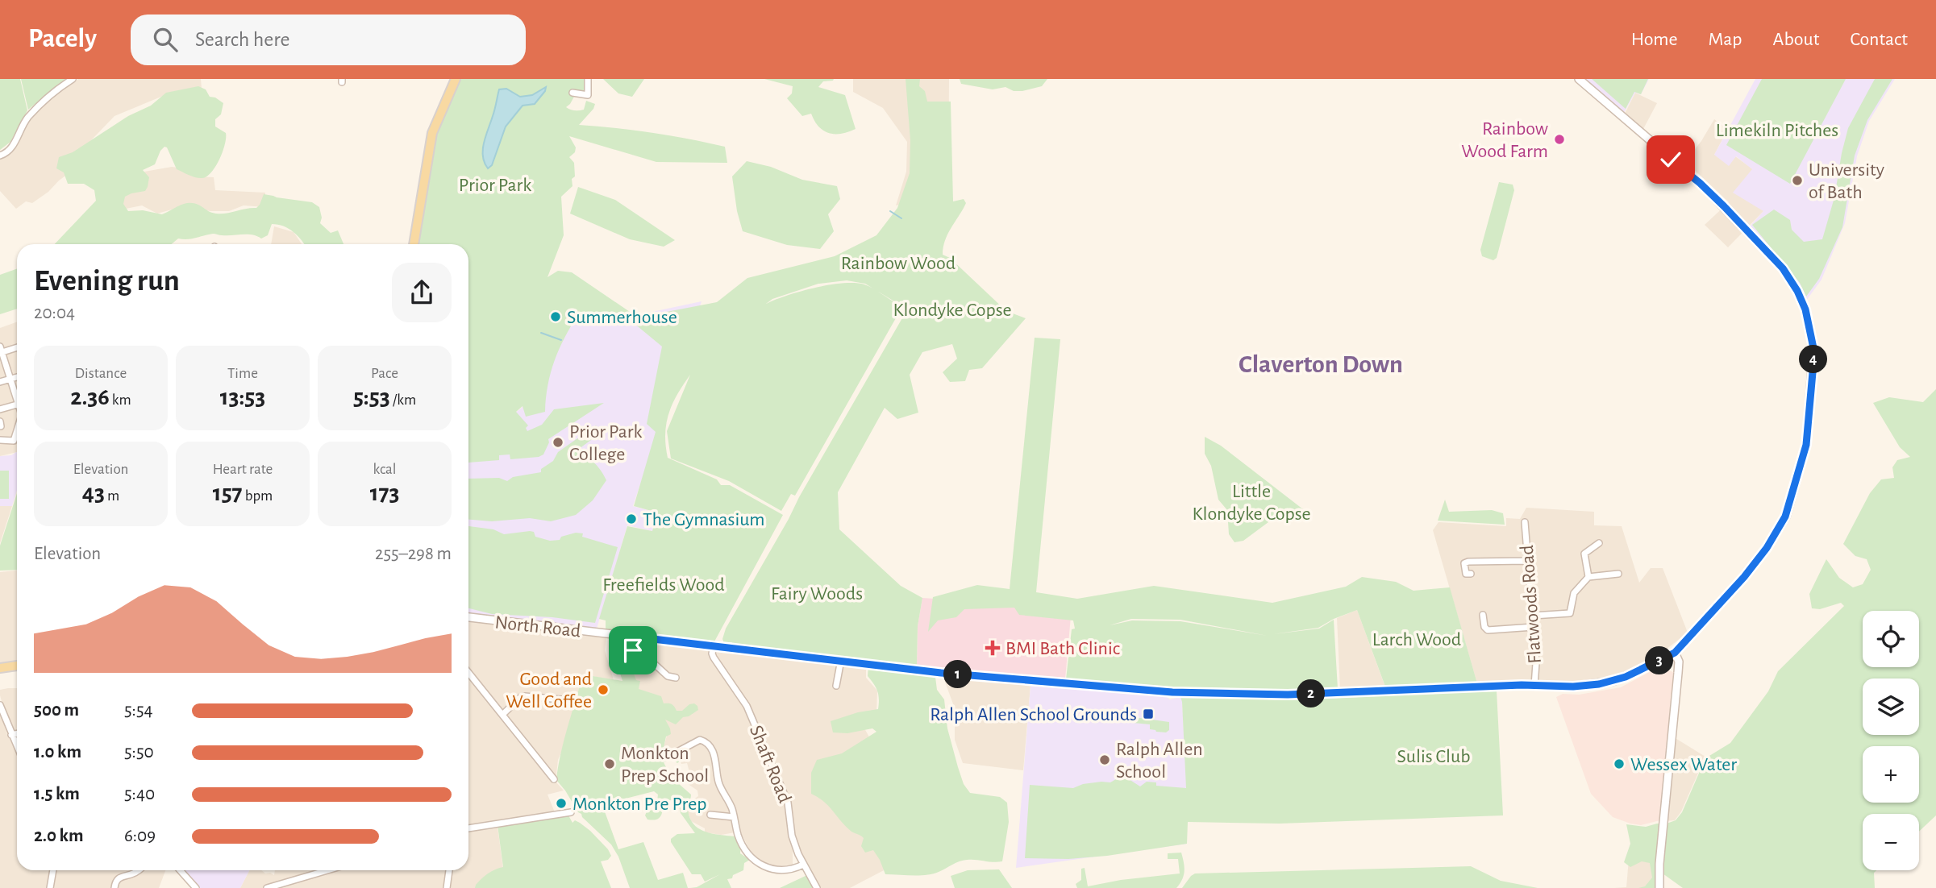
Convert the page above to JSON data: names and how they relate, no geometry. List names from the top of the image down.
{
  "streets": {
    "street": ["Flatwoods Road", "North Road", "Shaft Road"]
  },
  "crossings": [
    ["Flatwoods Road", "North Road"],
    ["North Road", "Shaft Road"]
  ],
  "districts": ["Claverton Down"],
  "parks": [
    "Limekiln Pitches",
    "Prior Park",
    "Rainbow Wood",
    "Klondyke Copse",
    "Little Klondyke Copse",
    "Freefields Wood",
    "Fairy Woods",
    "Larch Wood",
    "Sulis Club"
  ],
  "places": {
    "other": [
      "Rainbow Wood Farm",
      "University of Bath",
      "Summerhouse",
      "Prior Park College",
      "The Gymnasium",
      "Good and Well Coffee",
      "Ralph Allen School",
      "Monkton Prep School",
      "Wessex Water",
      "Monkton Pre Prep"
    ],
    "health": ["BMI Bath Clinic"],
    "transit": ["Ralph Allen School Grounds"]
  },
  "page": {
    "header": "Pacely",
    "search": "Search here",
    "nav": [
      "Home",
      "Map",
      "About",
      "Contact"
    ],
    "heading": ["Evening run", "20:04"],
    "stats": [
      ["Distance", "2.36 km"],
      ["Time", "13:53"],
      ["Pace", "5:53 /km"],
      ["Elevation", "43 m"],
      ["Heart rate", "157 bpm"],
      ["kcal", "173"]
    ],
    "pins": [
      "4",
      "3",
      "1",
      "2"
    ],
    "chart": ["Elevation", "255–298 m"],
    "map_buttons": ["+", "−"],
    "list": [
      {
        "name": "500 m",
        "note": "5:54"
      },
      {
        "name": "1.0 km",
        "note": "5:50"
      },
      {
        "name": "1.5 km",
        "note": "5:40"
      },
      {
        "name": "2.0 km",
        "note": "6:09"
      }
    ]
  }
}
